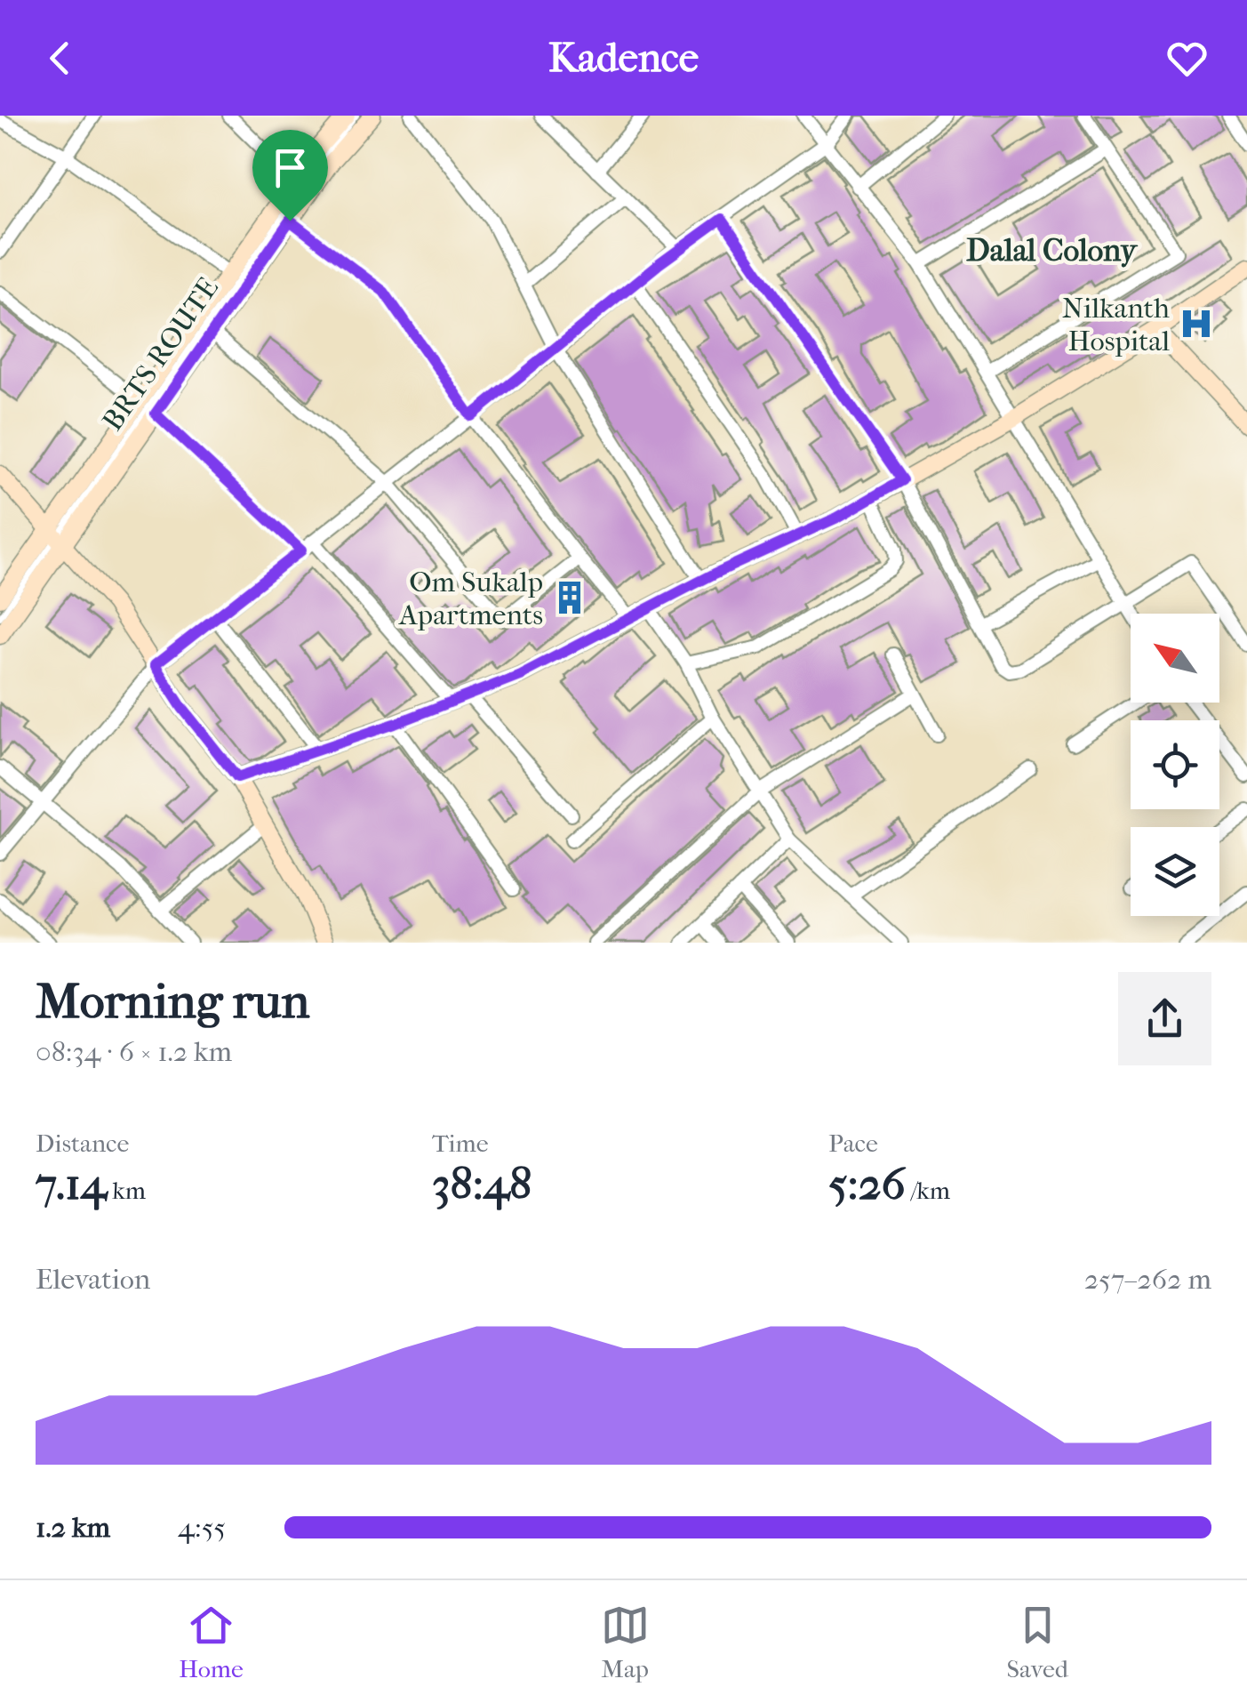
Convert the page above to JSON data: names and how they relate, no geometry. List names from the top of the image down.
{
  "streets": {
    "lane": ["BRTS ROUTE"]
  },
  "districts": ["Dalal Colony"],
  "places": {
    "hospital": ["Nilkanth Hospital"],
    "building": ["Om Sukalp Apartments"]
  },
  "north": "top left",
  "page": {
    "header": "Kadence",
    "heading": ["Morning run", "08:34 · 6 × 1.2 km"],
    "stats": [
      ["Distance", "7.14 km"],
      ["Time", "38:48"],
      ["Pace", "5:26 /km"]
    ],
    "chart": ["Elevation", "257–262 m"],
    "list": [
      {
        "name": "1.2 km",
        "note": "4:55"
      }
    ],
    "tabs": ["Home", "Map", "Saved"]
  }
}
